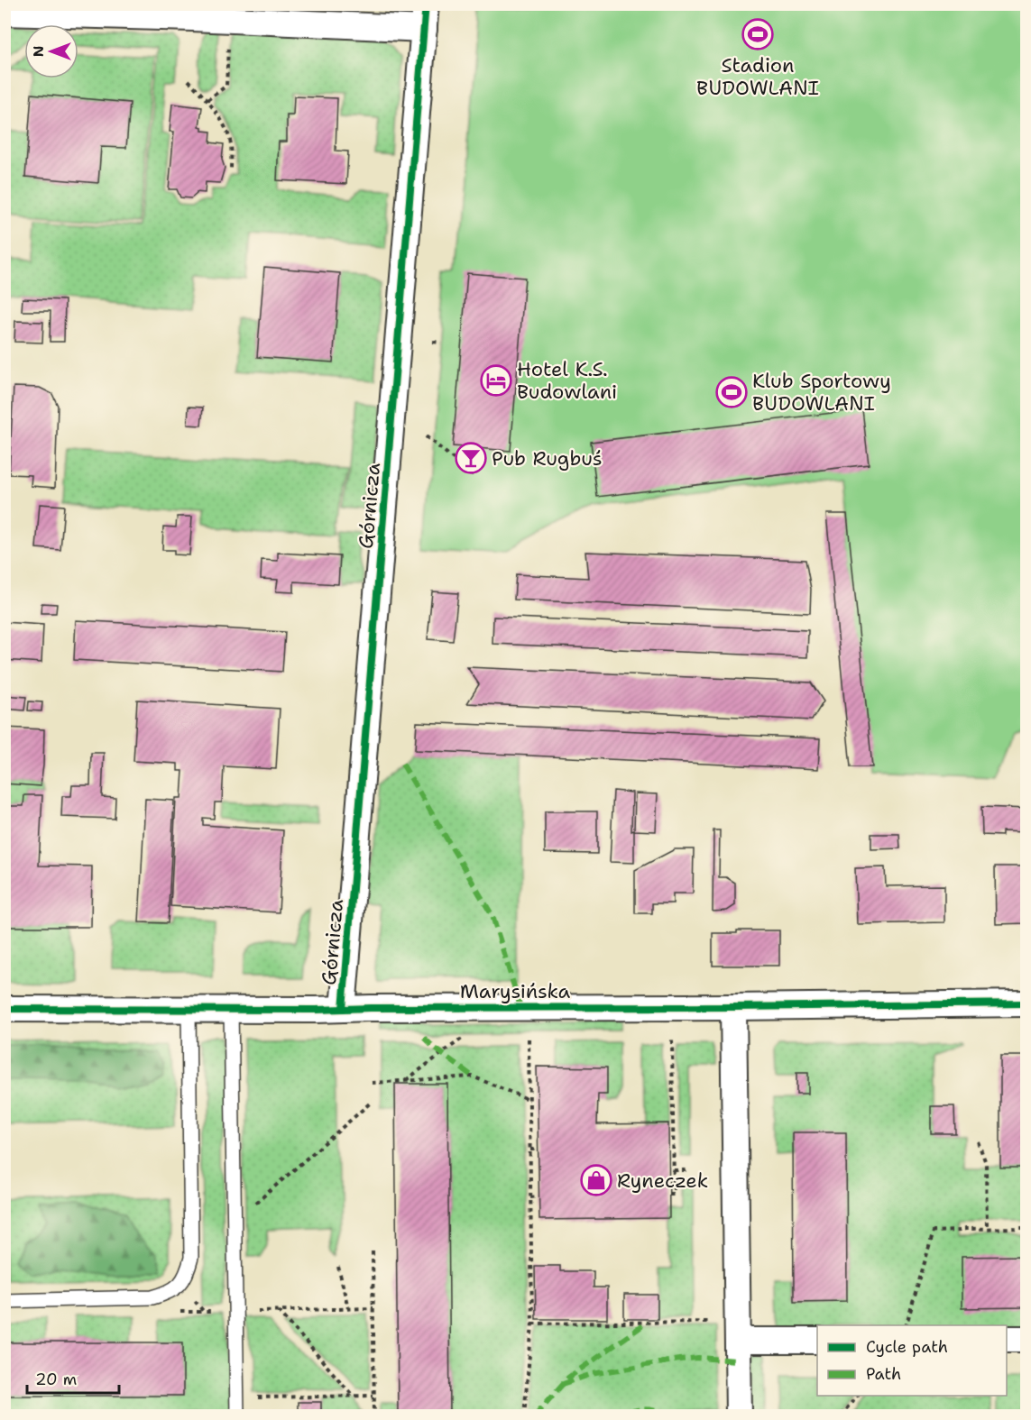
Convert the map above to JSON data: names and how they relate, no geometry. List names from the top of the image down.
{
  "streets": {
    "street": ["Górnicza", "Marysińska"]
  },
  "crossings": [
    ["Górnicza", "Marysińska"]
  ],
  "places": {
    "sports": ["Stadion BUDOWLANI", "Klub Sportowy BUDOWLANI"],
    "hotel": ["Hotel K.S. Budowlani"],
    "bar": ["Pub Rugbuś"],
    "shop": ["Ryneczek"]
  },
  "legend": ["Cycle path", "Path"],
  "scale_bar": "20 m",
  "north": "left"
}
